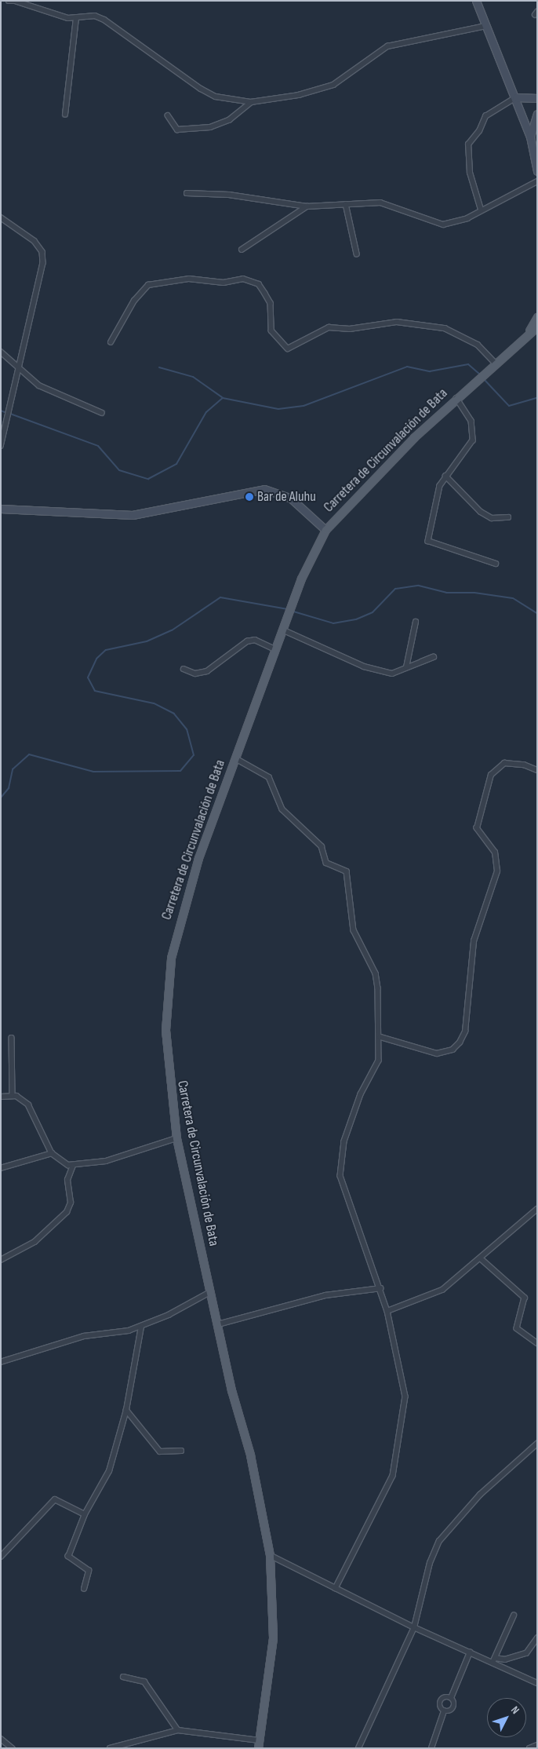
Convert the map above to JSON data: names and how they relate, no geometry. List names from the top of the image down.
{
  "streets": {
    "main road": ["Carretera de Circunvalación de Bata"]
  },
  "places": ["Bar de Aluhu"],
  "north": "top right"
}
